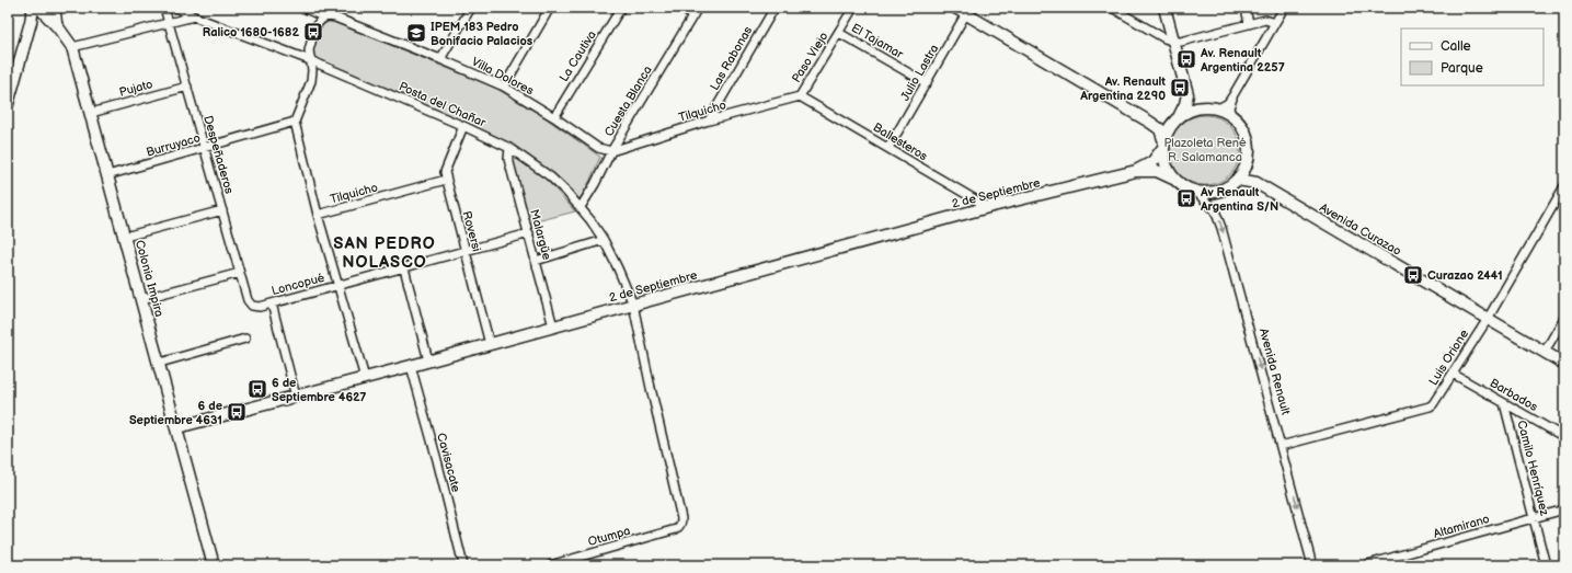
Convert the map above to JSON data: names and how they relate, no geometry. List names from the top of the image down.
{
  "streets": {
    "street": [
      "El Tajamar",
      "La Cautiva",
      "Paso Viejo",
      "Las Rabonas",
      "Julio Lastra",
      "Villa Dolores",
      "Pujato",
      "Cuesta Blanca",
      "Posta del Chañar",
      "Tilquicho",
      "Ballesteros",
      "Burruyaco",
      "Despeñaderos",
      "2 de Septiembre",
      "Avenida Curazao",
      "Roversi",
      "Malargüe",
      "Colonia Impira",
      "Loncopué",
      "Luis Orione",
      "Avenida Renault",
      "Barbados",
      "Cavisacate",
      "Camilo Henríquez",
      "Altamirano",
      "Otumpa"
    ]
  },
  "crossings": [
    ["El Tajamar", "Paso Viejo"],
    ["El Tajamar", "Julio Lastra"],
    ["La Cautiva", "Villa Dolores"],
    ["Paso Viejo", "Tilquicho"],
    ["Paso Viejo", "Ballesteros"],
    ["Las Rabonas", "Tilquicho"],
    ["Julio Lastra", "Ballesteros"],
    ["Villa Dolores", "Cuesta Blanca"],
    ["Villa Dolores", "Tilquicho"],
    ["Pujato", "Despeñaderos"],
    ["Pujato", "Colonia Impira"],
    ["Cuesta Blanca", "Posta del Chañar"],
    ["Cuesta Blanca", "Tilquicho"],
    ["Posta del Chañar", "2 de Septiembre"],
    ["Posta del Chañar", "Roversi"],
    ["Posta del Chañar", "Malargüe"],
    ["Posta del Chañar", "Otumpa"],
    ["Tilquicho", "Ballesteros"],
    ["Tilquicho", "Roversi"],
    ["Ballesteros", "2 de Septiembre"],
    ["Burruyaco", "Despeñaderos"],
    ["Burruyaco", "Colonia Impira"],
    ["Despeñaderos", "Loncopué"],
    ["2 de Septiembre", "Avenida Curazao"],
    ["2 de Septiembre", "Roversi"],
    ["2 de Septiembre", "Malargüe"],
    ["2 de Septiembre", "Colonia Impira"],
    ["2 de Septiembre", "Avenida Renault"],
    ["2 de Septiembre", "Cavisacate"],
    ["Avenida Curazao", "Luis Orione"],
    ["Avenida Curazao", "Avenida Renault"],
    ["Roversi", "Loncopué"],
    ["Malargüe", "Loncopué"],
    ["Luis Orione", "Avenida Renault"],
    ["Luis Orione", "Barbados"],
    ["Barbados", "Camilo Henríquez"],
    ["Camilo Henríquez", "Altamirano"]
  ],
  "one_way": ["Avenida Renault"],
  "districts": ["SAN PEDRO NOLASCO"],
  "parks": ["Plazoleta René R. Salamanca"],
  "places": {
    "bus stop": [
      "Ralico 1680-1682",
      "Av. Renault Argentina 2257",
      "Av. Renault Argentina 2290",
      "Av Renault Argentina S/N",
      "Curazao 2441",
      "6 de Septiembre 4627",
      "6 de Septiembre 4631"
    ],
    "school or university": ["IPEM 183 Pedro Bonifacio Palacios"]
  },
  "legend": ["Calle", "Parque"]
}
